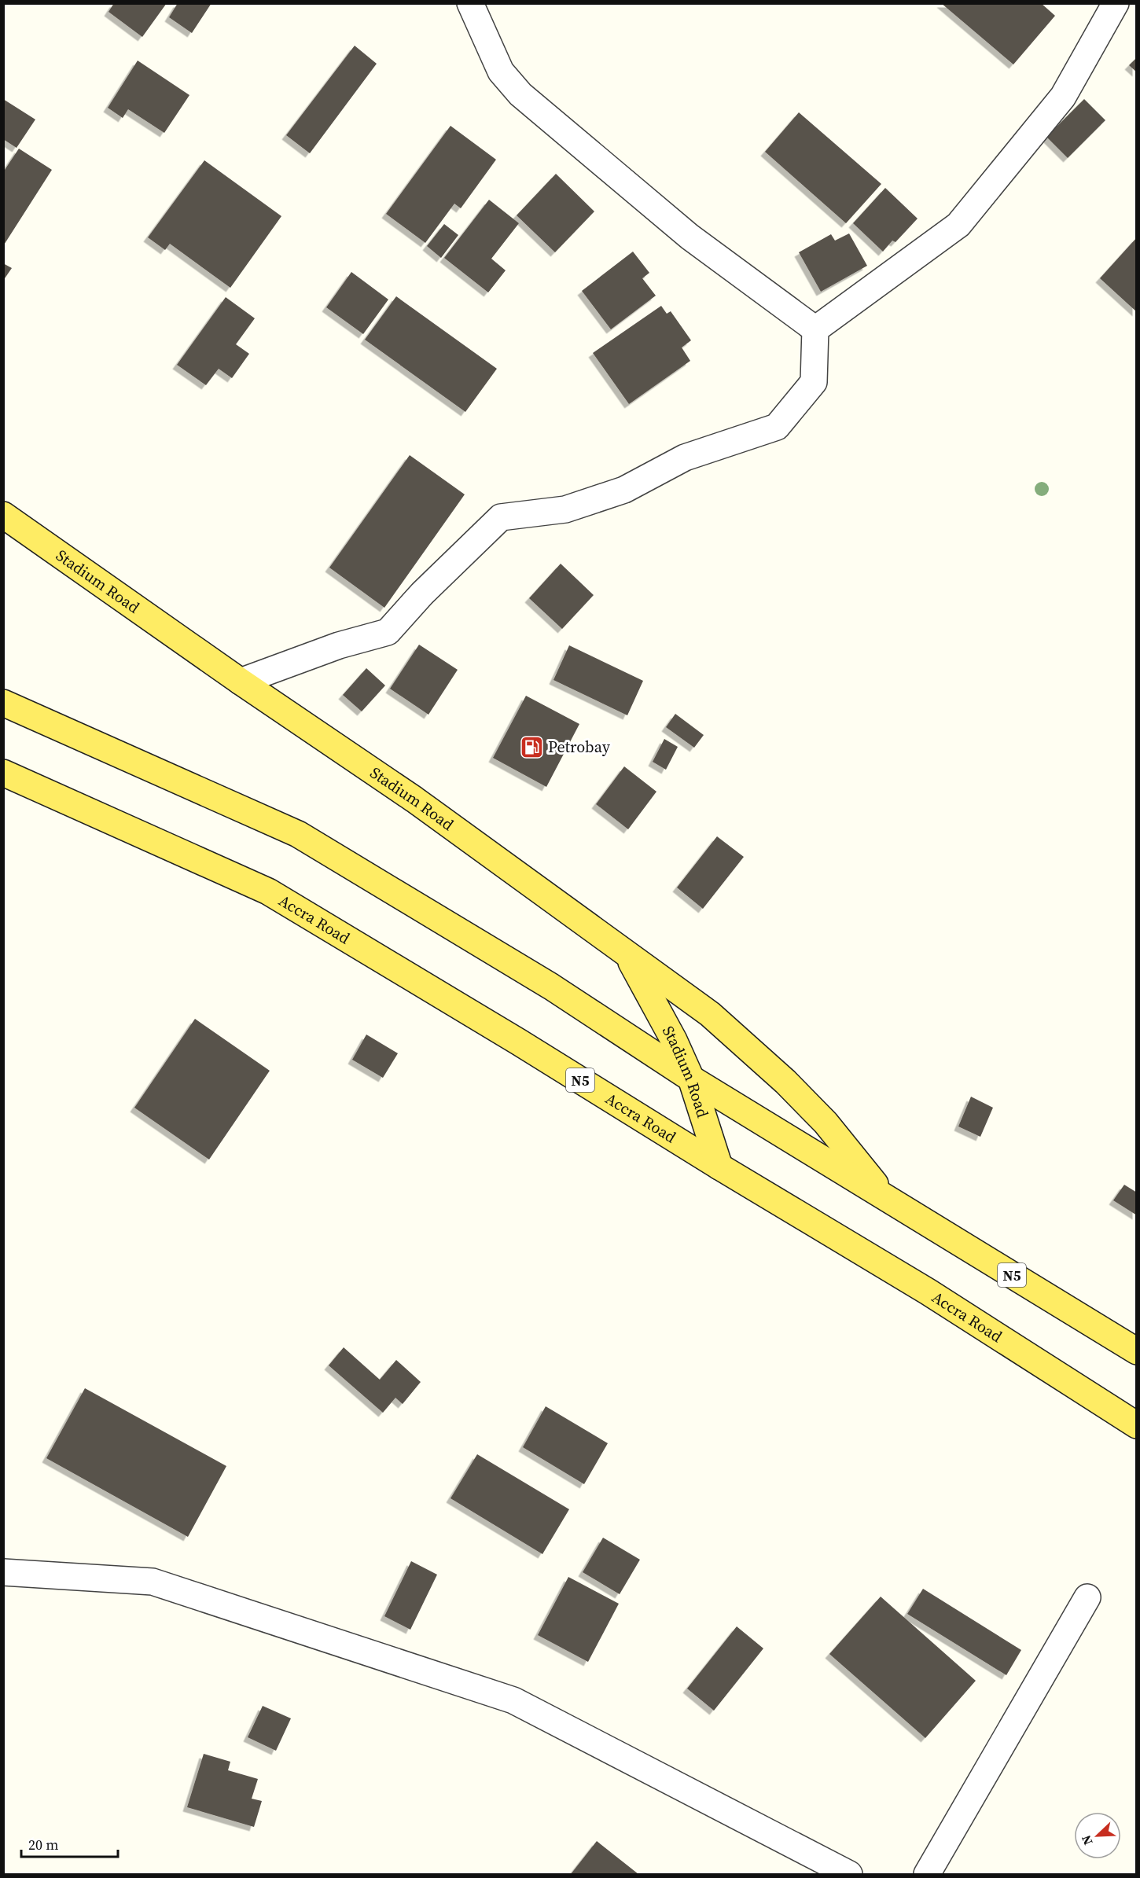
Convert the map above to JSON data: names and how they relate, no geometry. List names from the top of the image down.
{
  "streets": {
    "main road": ["Stadium Road", "Accra Road", "N5"]
  },
  "crossings": [
    ["Stadium Road", "Accra Road"],
    ["Stadium Road", "N5"]
  ],
  "places": {
    "fuel station": ["Petrobay"]
  },
  "scale_bar": "20 m",
  "north": "bottom left"
}
